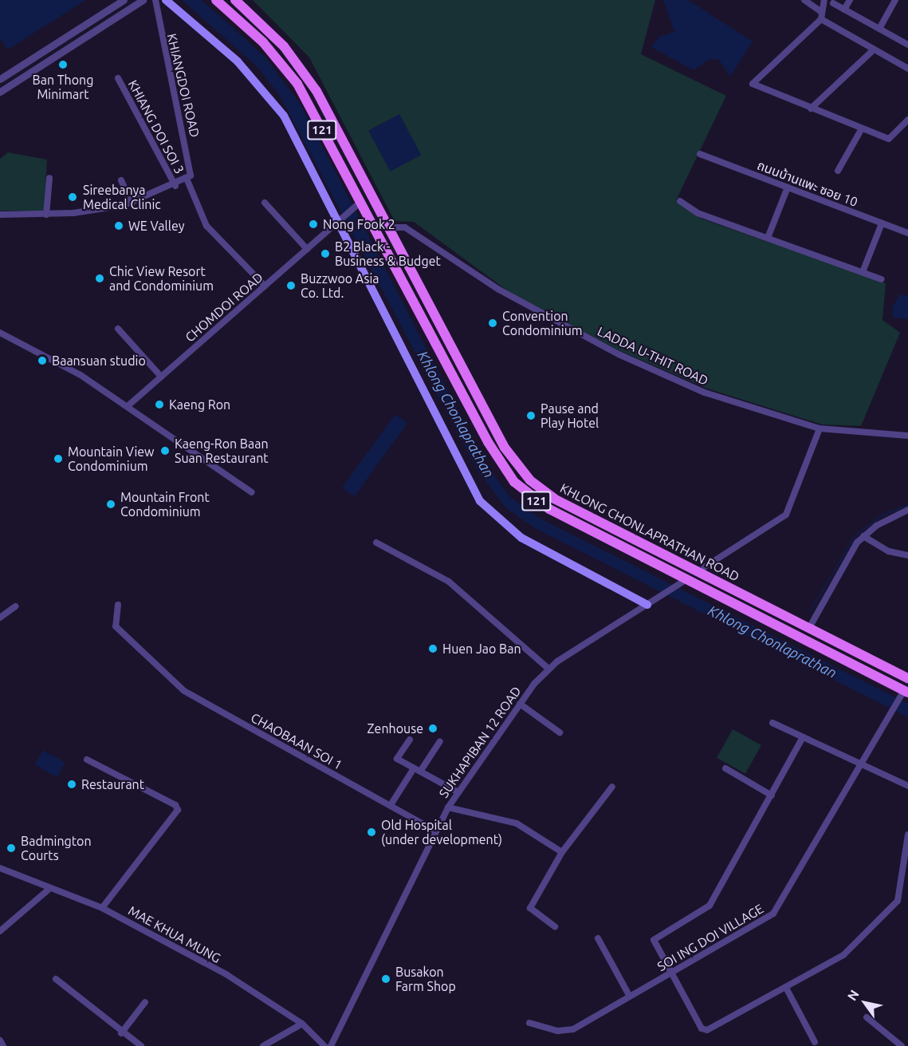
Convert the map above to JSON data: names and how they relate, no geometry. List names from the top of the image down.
{
  "streets": {
    "main road": ["121", "KHLONG CHONLAPRATHAN ROAD"],
    "street": [
      "KHIANG DOI SOI 3",
      "ถนนบ้านแพะ ซอย 10",
      "CHOMDOI ROAD",
      "LADDA U-THIT ROAD",
      "CHAOBAAN SOI 1",
      "SUKHAPIBAN 12 ROAD",
      "MAE KHUA MUNG",
      "SOI ING DOI VILLAGE"
    ]
  },
  "crossings": [
    ["CHOMDOI ROAD", "KHLONG CHONLAPRATHAN ROAD"],
    ["LADDA U-THIT ROAD", "KHLONG CHONLAPRATHAN ROAD"],
    ["KHLONG CHONLAPRATHAN ROAD", "SUKHAPIBAN 12 ROAD"],
    ["KHLONG CHONLAPRATHAN ROAD", "SOI ING DOI VILLAGE"],
    ["CHAOBAAN SOI 1", "SUKHAPIBAN 12 ROAD"]
  ],
  "water": ["Khlong Chonlaprathan"],
  "places": [
    "Ban Thong Minimart",
    "Sireebanya Medical Clinic",
    "Nong Fook 2",
    "WE Valley",
    "B2 Black - Business & Budget",
    "Chic View Resort and Condominium",
    "Buzzwoo Asia Co. Ltd.",
    "Convention Condominium",
    "Baansuan studio",
    "Kaeng Ron",
    "Pause and Play Hotel",
    "Kaeng-Ron Baan Suan Restaurant",
    "Mountain View Condominium",
    "Mountain Front Condominium",
    "Huen Jao Ban",
    "Zenhouse",
    "Restaurant",
    "Old Hospital (under development)",
    "Badmington Courts",
    "Busakon Farm Shop"
  ],
  "north": "top left"
}
